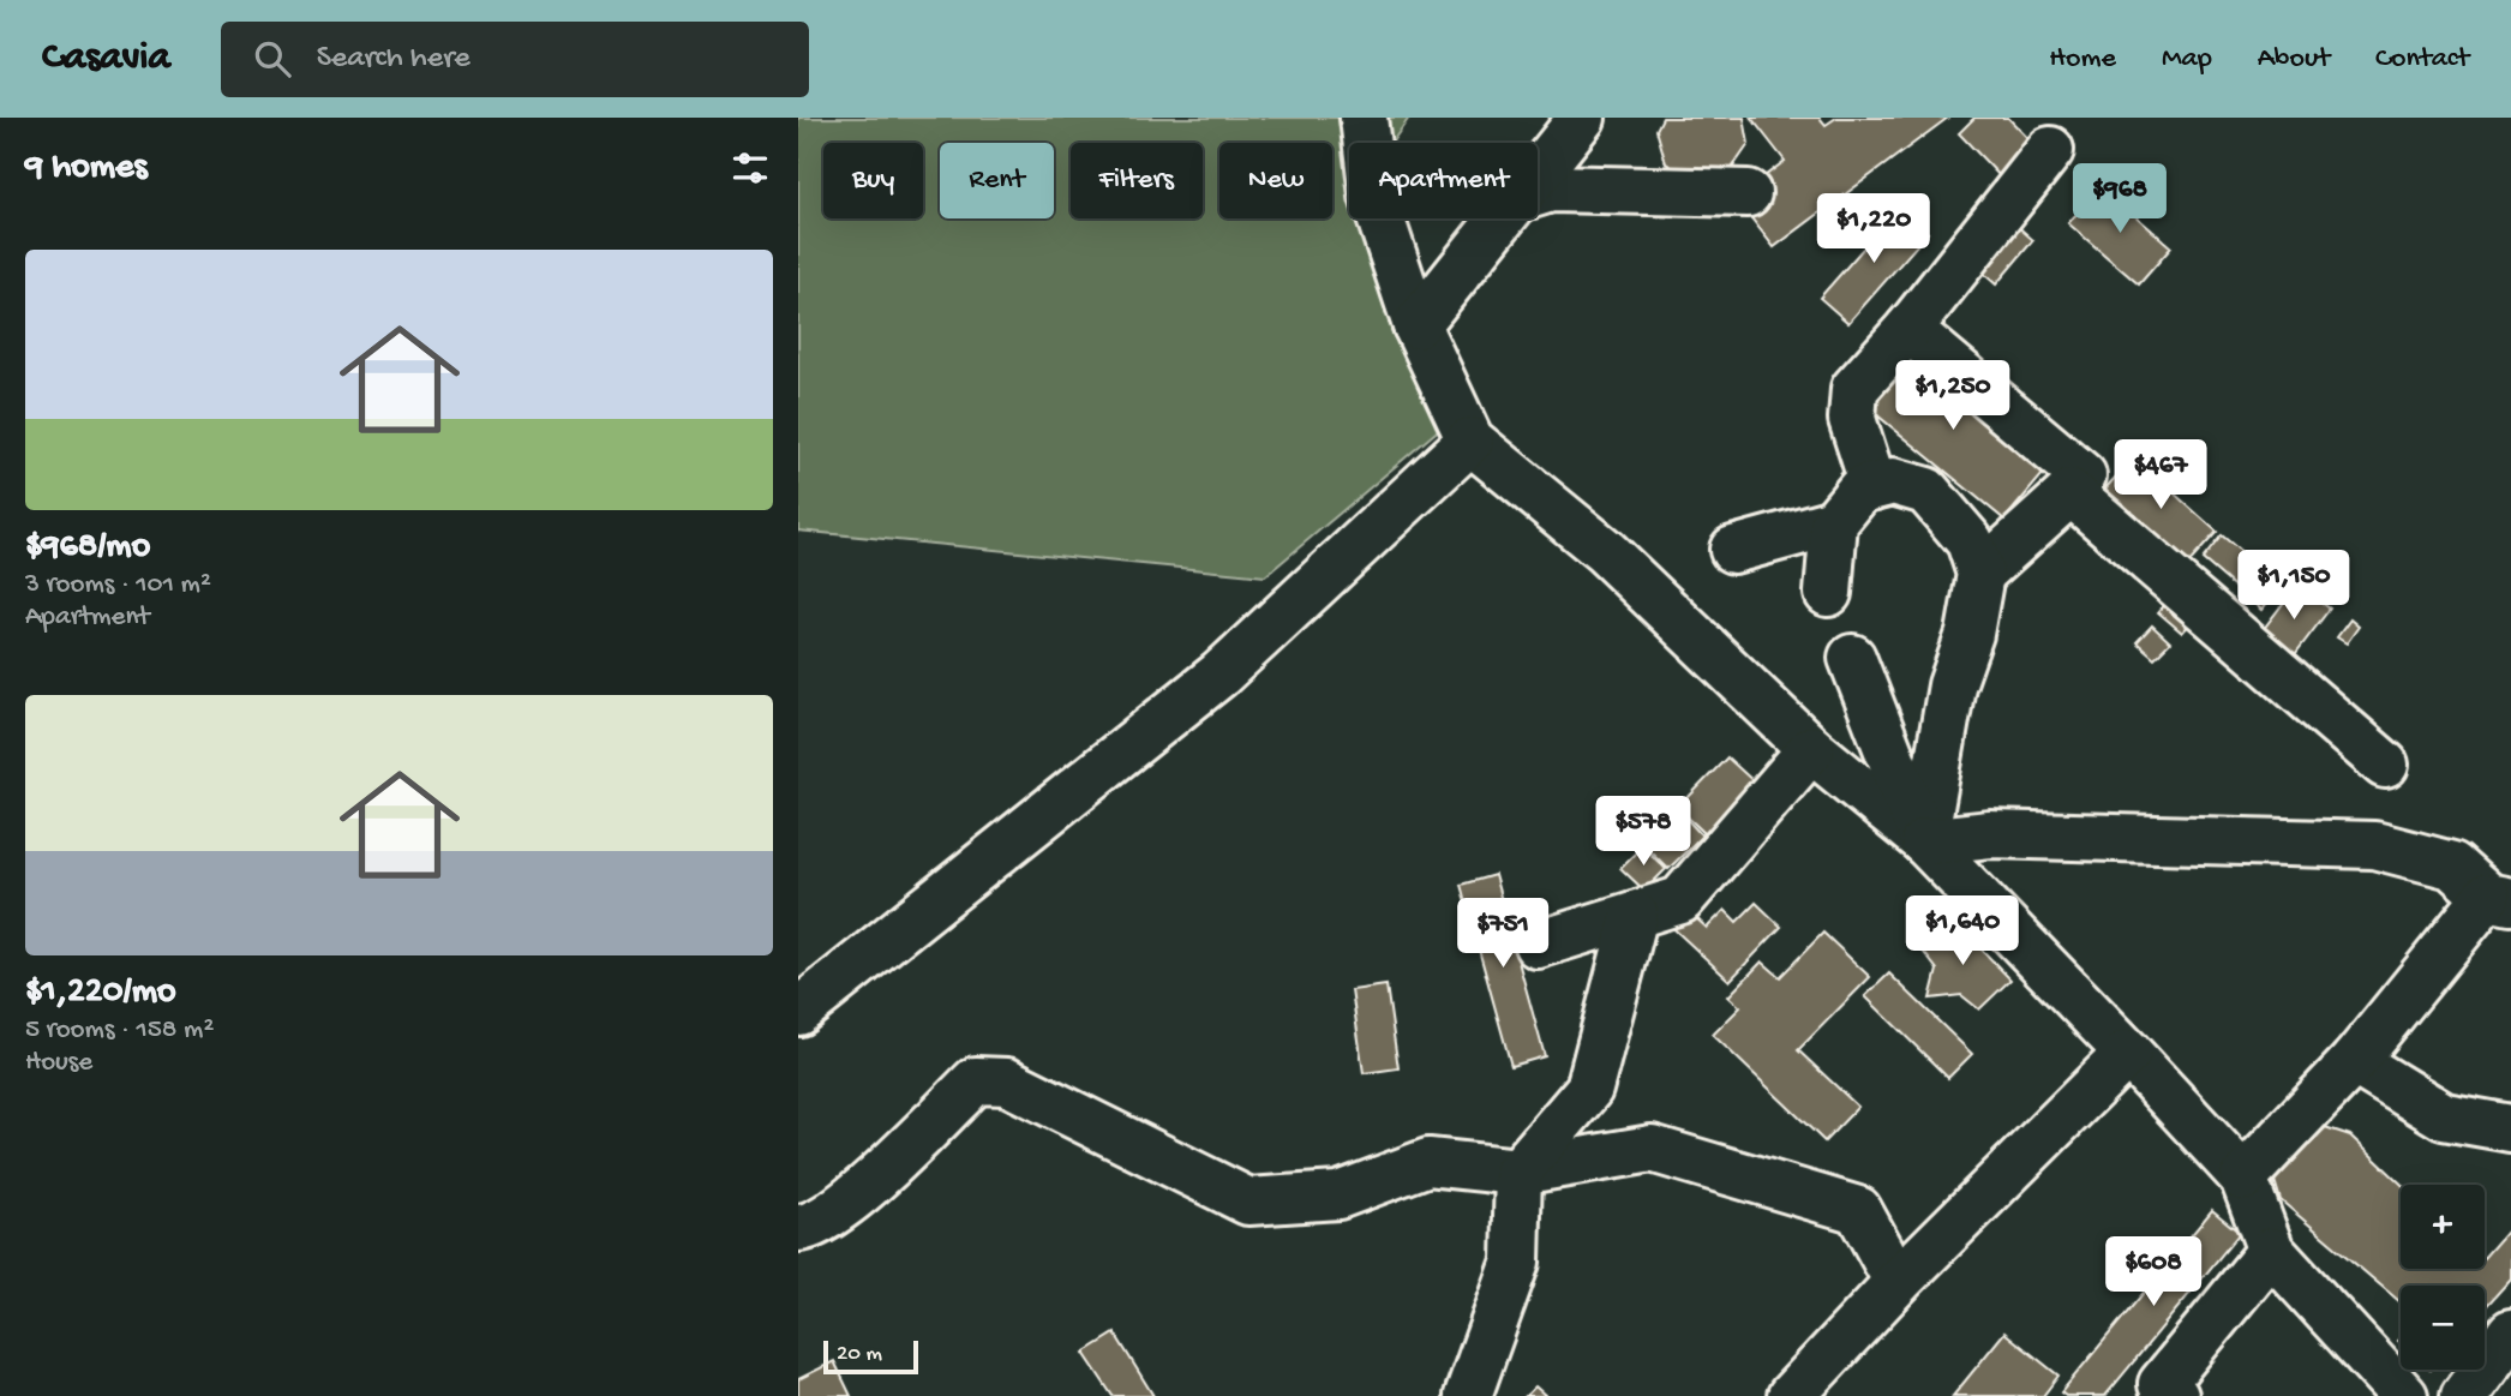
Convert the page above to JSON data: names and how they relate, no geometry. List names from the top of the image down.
{
  "scale_bar": "20 m",
  "page": {
    "header": "Casavia",
    "search": "Search here",
    "nav": [
      "Home",
      "Map",
      "About",
      "Contact"
    ],
    "heading": "9 homes",
    "chip": [
      "Buy",
      "Rent",
      "Filters",
      "New",
      "Apartment"
    ],
    "price": [
      "$968",
      "$1,220",
      "$1,250",
      "$467",
      "$1,150",
      "$578",
      "$1,640",
      "$751",
      "$608"
    ],
    "list": [
      {
        "name": "$968/mo",
        "note": "3 rooms · 101 m² · Apartment"
      },
      {
        "name": "$1,220/mo",
        "note": "5 rooms · 158 m² · House"
      }
    ],
    "map_buttons": ["+", "−"],
    "scale": "20 m"
  }
}
